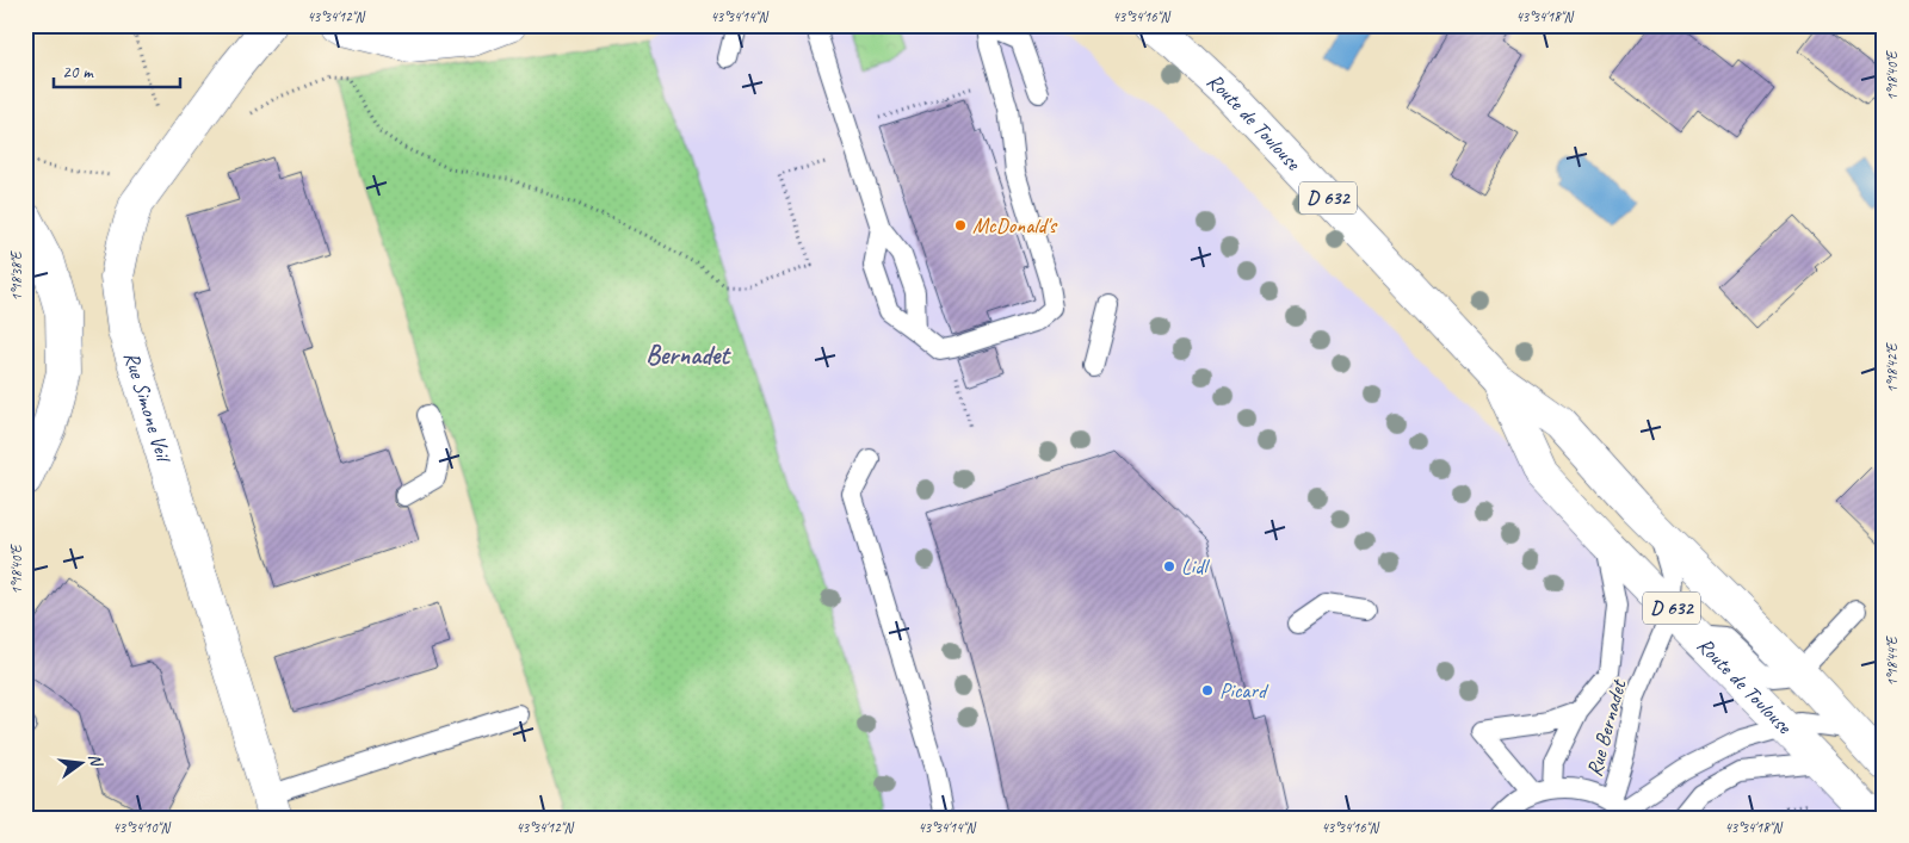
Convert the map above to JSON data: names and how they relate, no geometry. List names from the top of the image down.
{
  "streets": {
    "main road": ["Route de Toulouse", "D 632", "Rue Simone Veil"],
    "lane": ["Rue Bernadet"]
  },
  "crossings": [
    ["Route de Toulouse", "Rue Bernadet"]
  ],
  "districts": ["Bernadet"],
  "places": ["McDonald's", "Lidl", "Picard"],
  "scale_bar": "20 m",
  "north": "right",
  "coordinates": [
    "43°34'12\"N",
    "43°34'14\"N",
    "43°34'16\"N",
    "43°34'18\"N",
    "1°18'40\"E",
    "1°18'38\"E",
    "1°18'42\"E",
    "1°18'44\"E",
    "43°34'10\"N"
  ]
}
